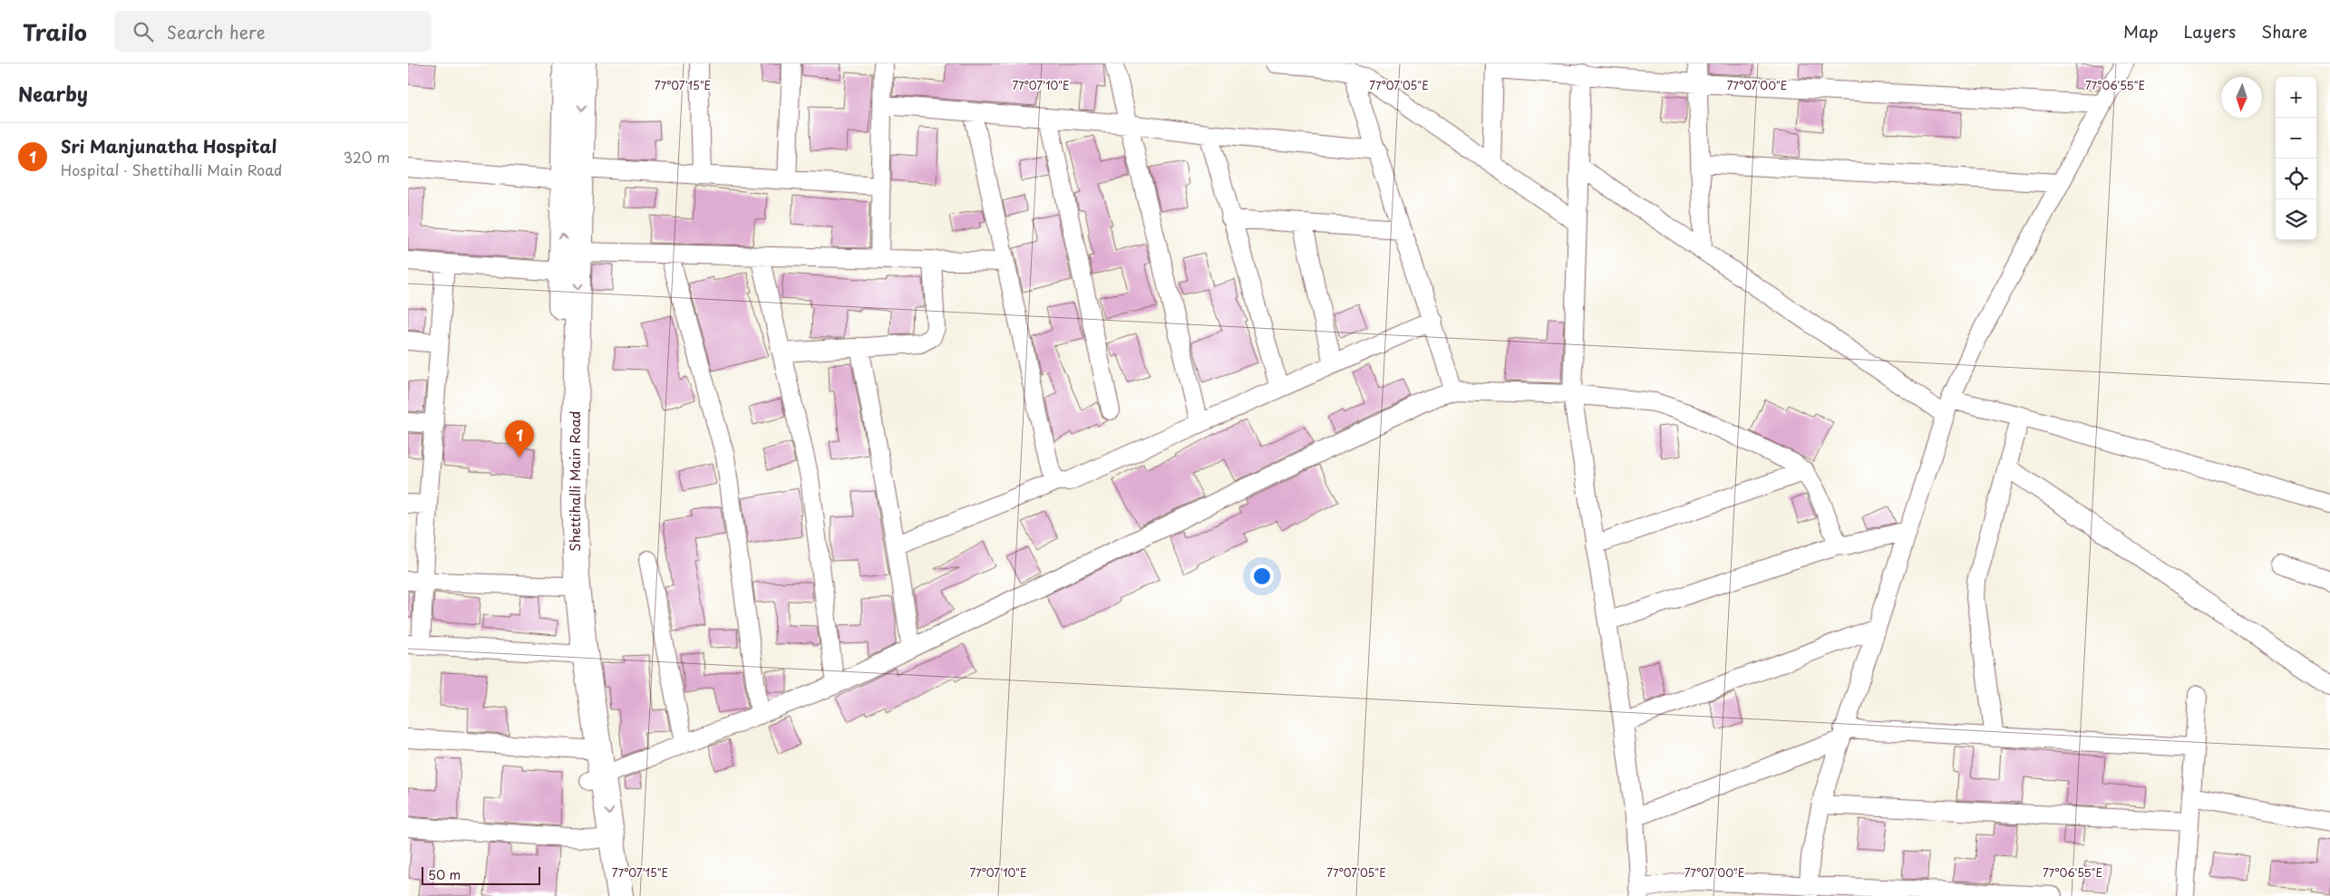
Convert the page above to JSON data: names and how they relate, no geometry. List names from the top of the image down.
{
  "streets": {
    "main road": ["Shettihalli Main Road"]
  },
  "scale_bar": "50 m",
  "north": "bottom",
  "page": {
    "header": "Trailo",
    "search": "Search here",
    "nav": ["Map", "Layers", "Share"],
    "heading": "Nearby",
    "map_buttons": ["+", "−"],
    "list": [
      {
        "mark": "1",
        "name": "Sri Manjunatha Hospital",
        "note": "Hospital · Shettihalli Main Road",
        "value": "320 m"
      }
    ],
    "pins": "1",
    "scale": "50 m"
  },
  "coordinates": [
    "77°07'15\"E",
    "77°07'10\"E",
    "77°07'05\"E",
    "77°07'00\"E",
    "77°06'55\"E"
  ]
}
